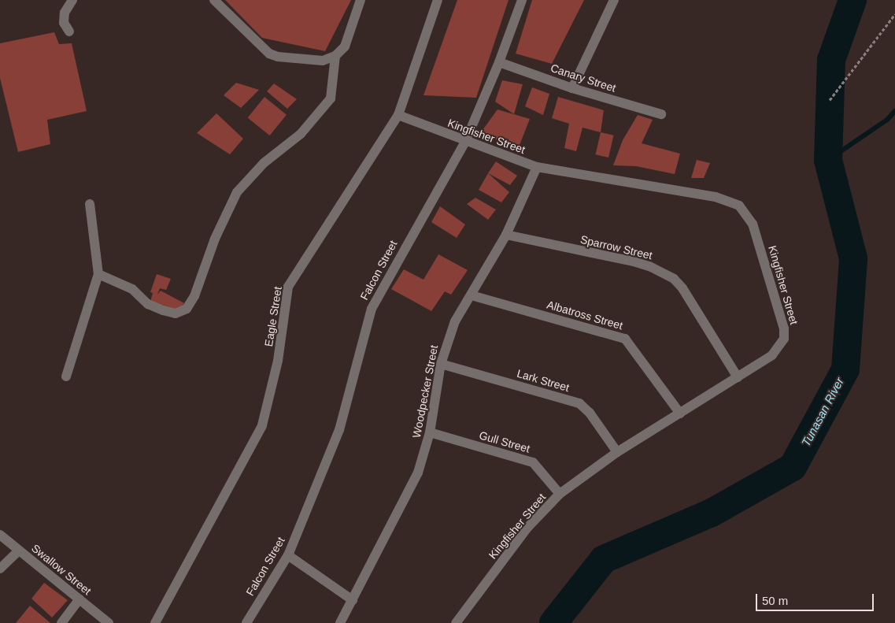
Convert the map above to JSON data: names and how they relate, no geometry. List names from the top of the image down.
{
  "streets": {
    "street": [
      "Canary Street",
      "Kingfisher Street",
      "Sparrow Street",
      "Falcon Street",
      "Albatross Street",
      "Eagle Street",
      "Lark Street",
      "Woodpecker Street",
      "Gull Street",
      "Swallow Street"
    ]
  },
  "crossings": [
    ["Canary Street", "Falcon Street"],
    ["Kingfisher Street", "Sparrow Street"],
    ["Kingfisher Street", "Falcon Street"],
    ["Kingfisher Street", "Albatross Street"],
    ["Kingfisher Street", "Eagle Street"],
    ["Kingfisher Street", "Lark Street"],
    ["Kingfisher Street", "Woodpecker Street"],
    ["Kingfisher Street", "Gull Street"],
    ["Sparrow Street", "Woodpecker Street"],
    ["Albatross Street", "Woodpecker Street"],
    ["Lark Street", "Woodpecker Street"],
    ["Woodpecker Street", "Gull Street"]
  ],
  "water": ["Tunasan River"],
  "scale_bar": "50 m"
}
